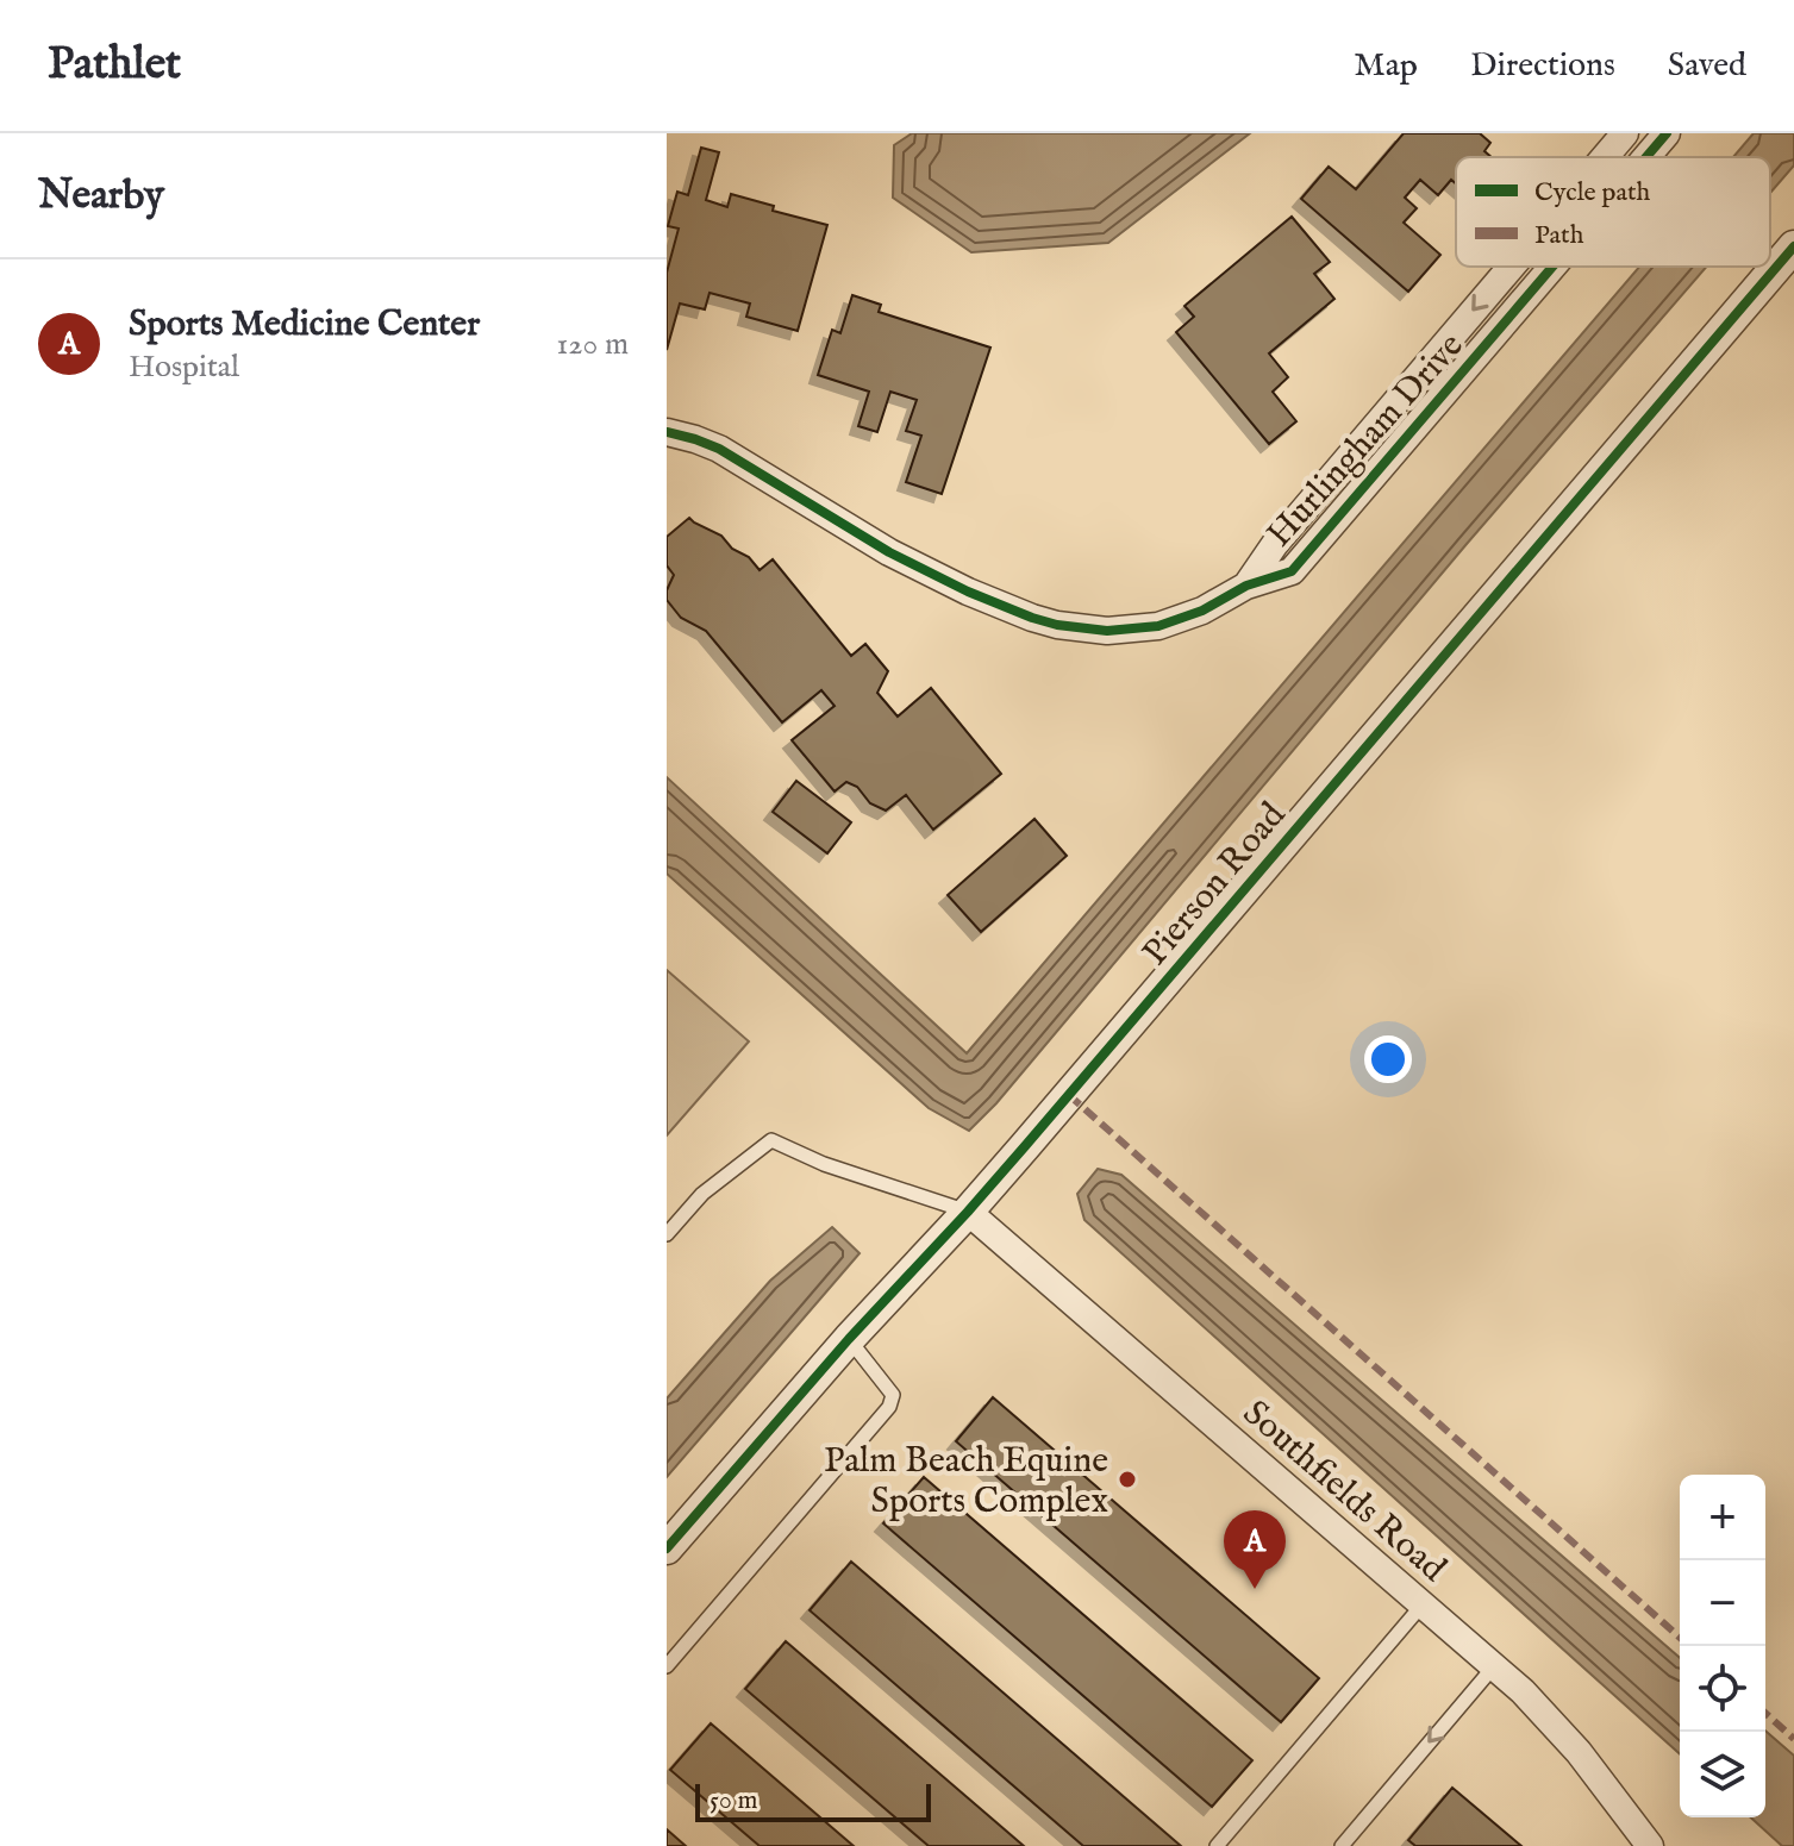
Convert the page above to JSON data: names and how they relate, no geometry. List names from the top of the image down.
{
  "streets": {
    "street": ["Hurlingham Drive", "Pierson Road", "Southfields Road"]
  },
  "crossings": [
    ["Pierson Road", "Southfields Road"]
  ],
  "places": ["Palm Beach Equine Sports Complex"],
  "legend": ["Cycle path", "Path"],
  "scale_bar": "50 m",
  "page": {
    "header": "Pathlet",
    "nav": ["Map", "Directions", "Saved"],
    "heading": "Nearby",
    "list": [
      {
        "mark": "A",
        "name": "Sports Medicine Center",
        "note": "Hospital",
        "value": "120 m"
      }
    ],
    "map_buttons": ["+", "−"],
    "pins": "A",
    "scale": "50 m"
  }
}
